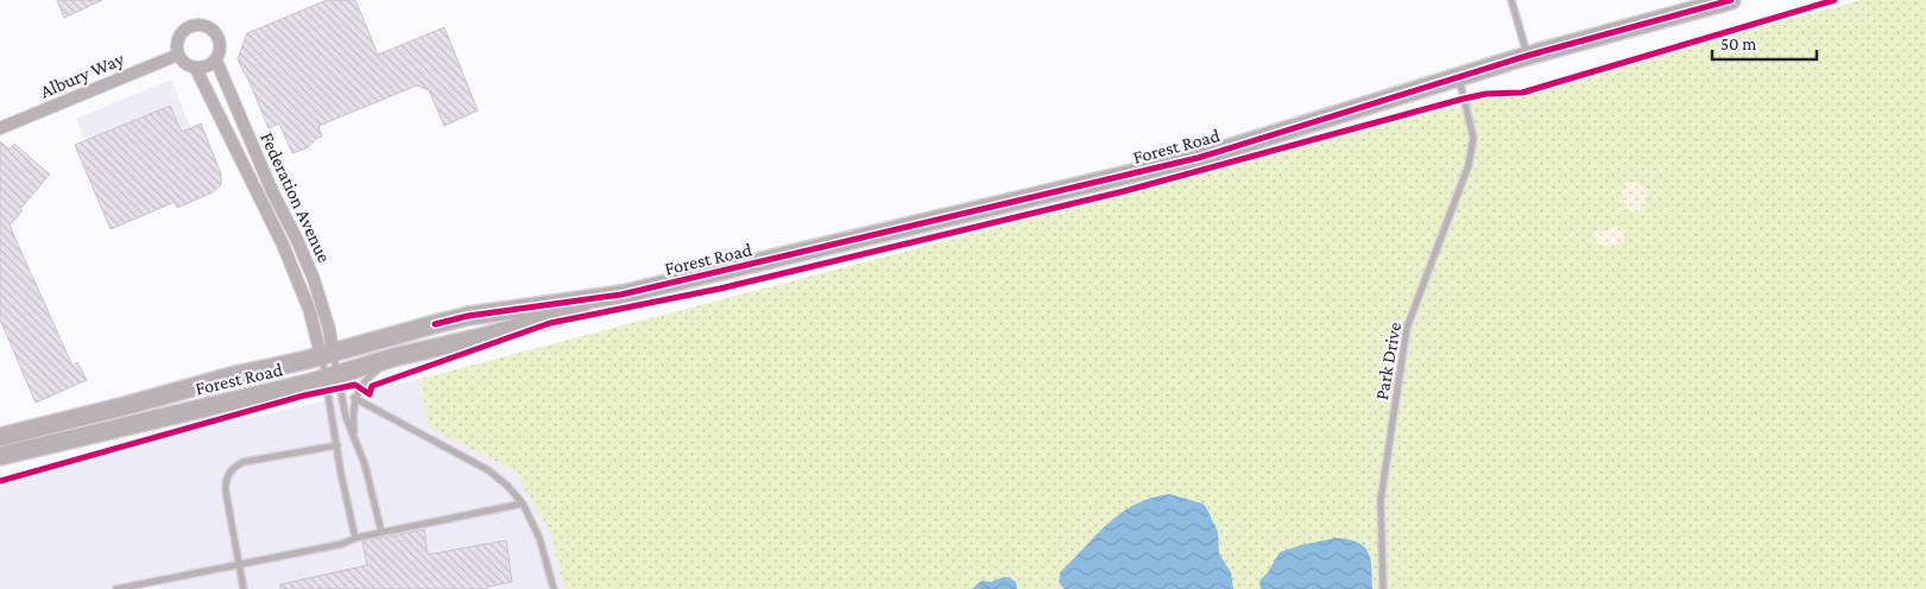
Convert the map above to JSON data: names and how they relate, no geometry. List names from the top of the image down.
{
  "streets": {
    "main road": ["Forest Road"],
    "street": ["Albury Way", "Federation Avenue"],
    "lane": ["Park Drive"]
  },
  "crossings": [
    ["Albury Way", "Federation Avenue"],
    ["Forest Road", "Federation Avenue"],
    ["Forest Road", "Park Drive"]
  ],
  "scale_bar": "50 m"
}
